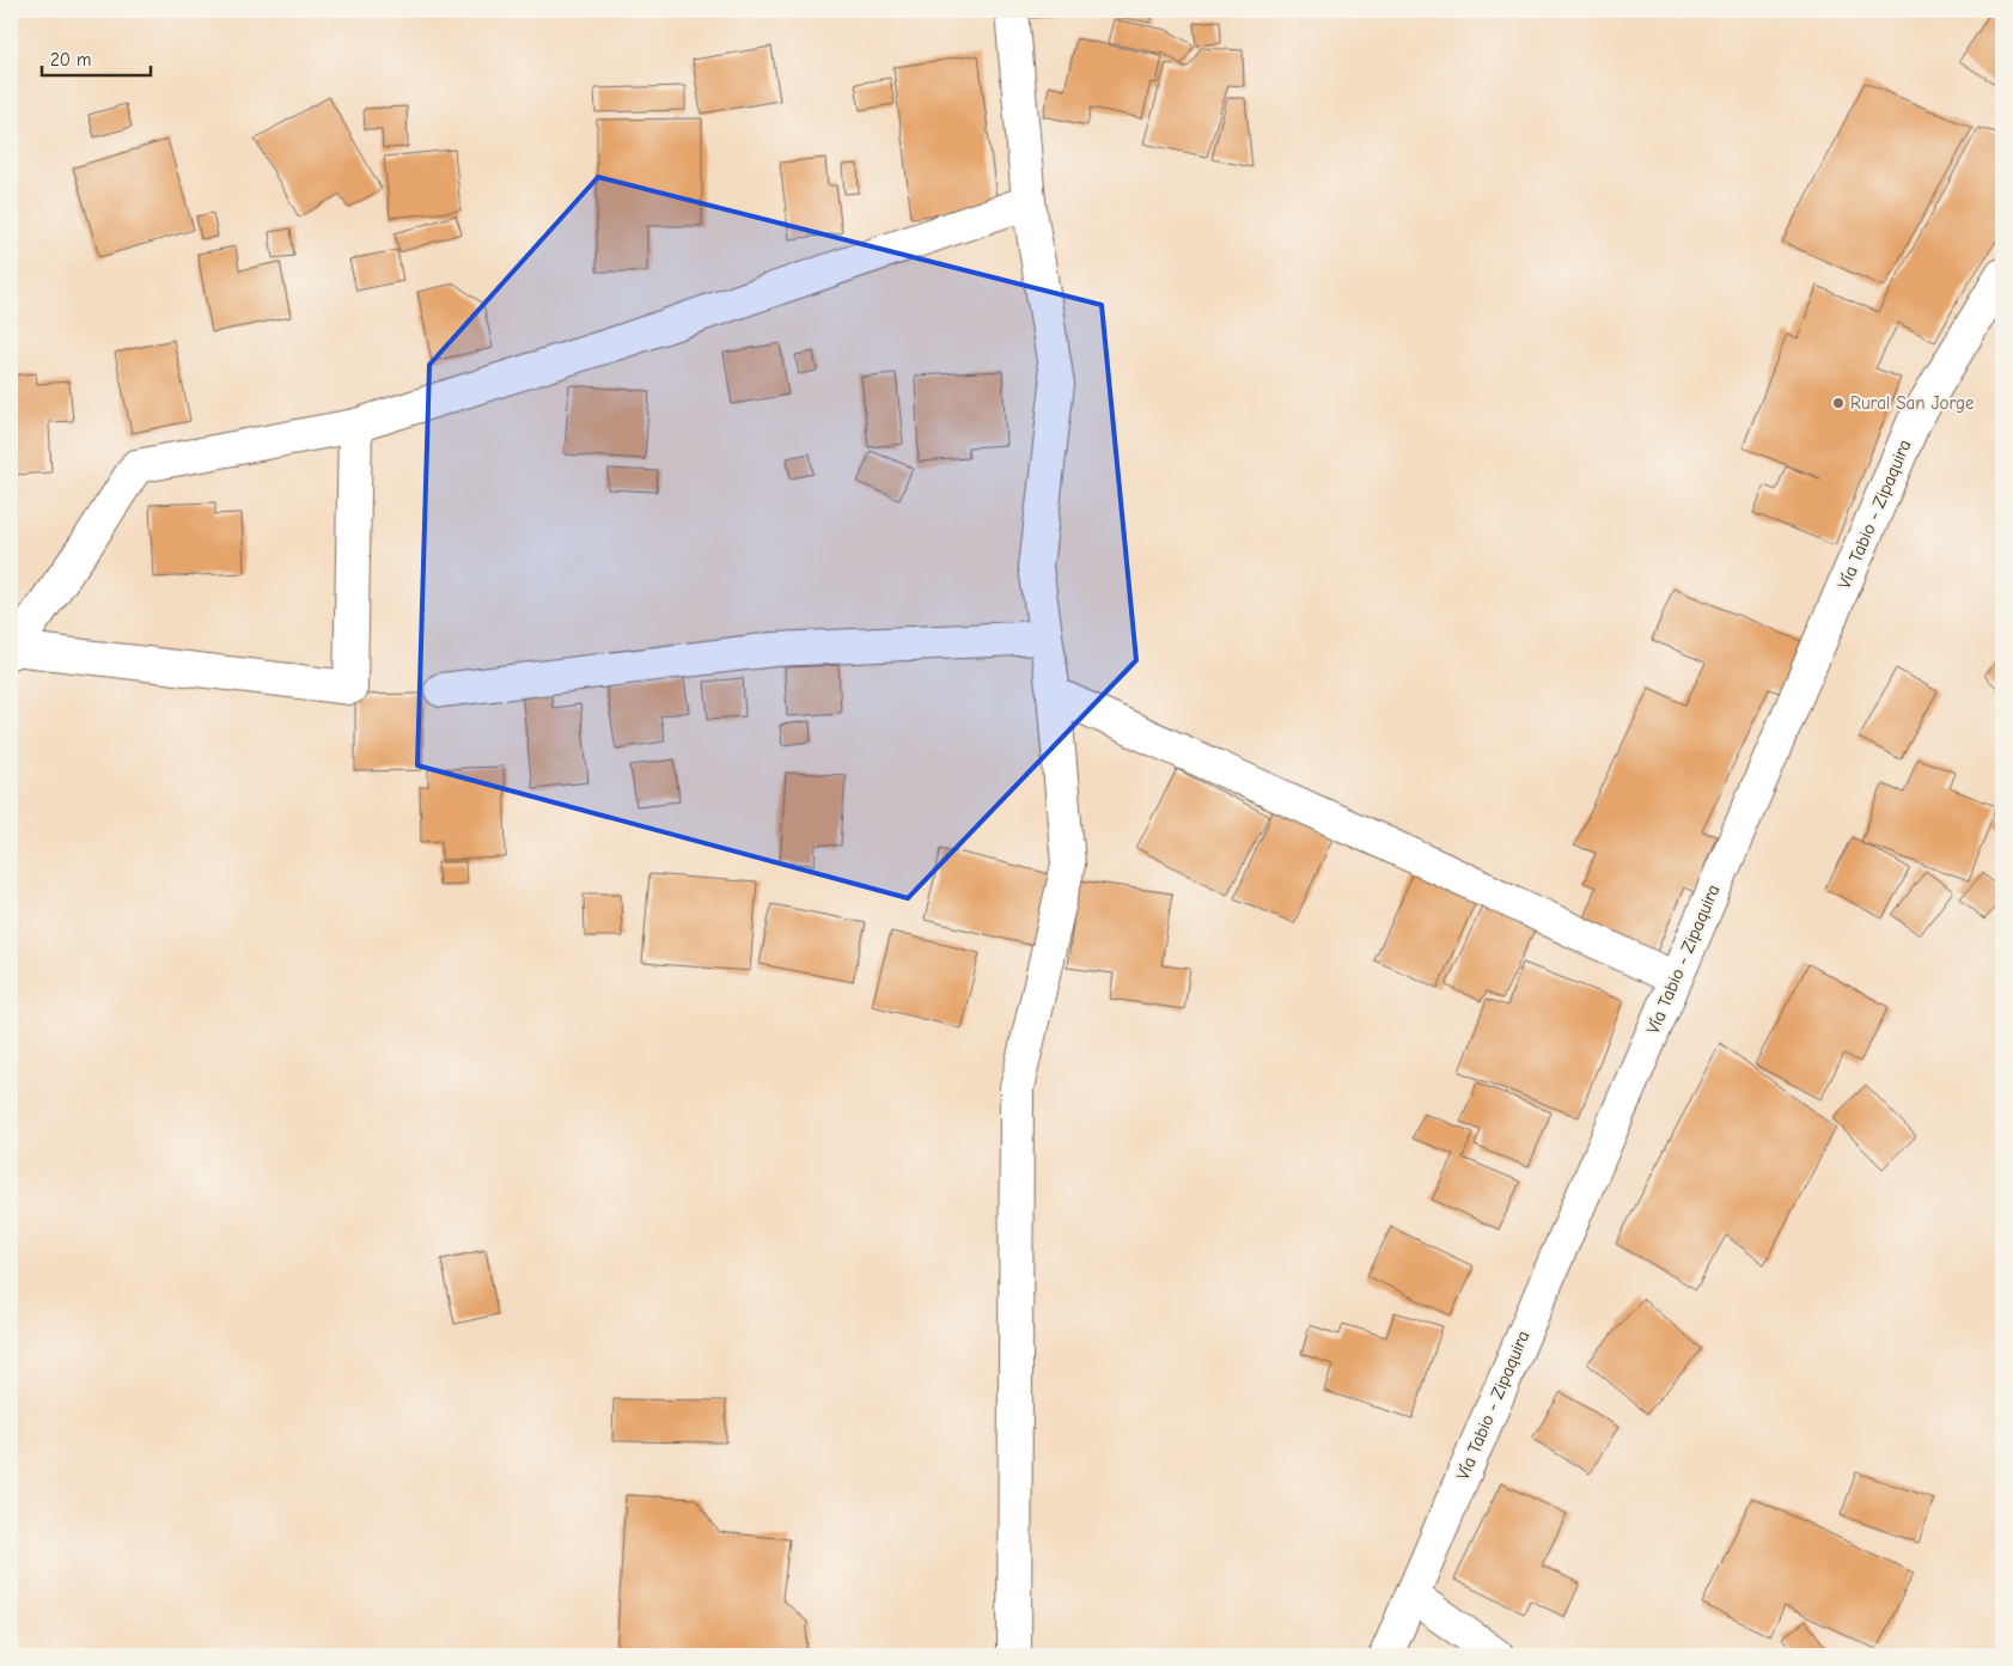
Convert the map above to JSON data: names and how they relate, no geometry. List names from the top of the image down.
{
  "streets": {
    "street": ["Vía Tabio - Zipaquira"]
  },
  "places": ["Rural San Jorge"],
  "scale_bar": "20 m"
}
